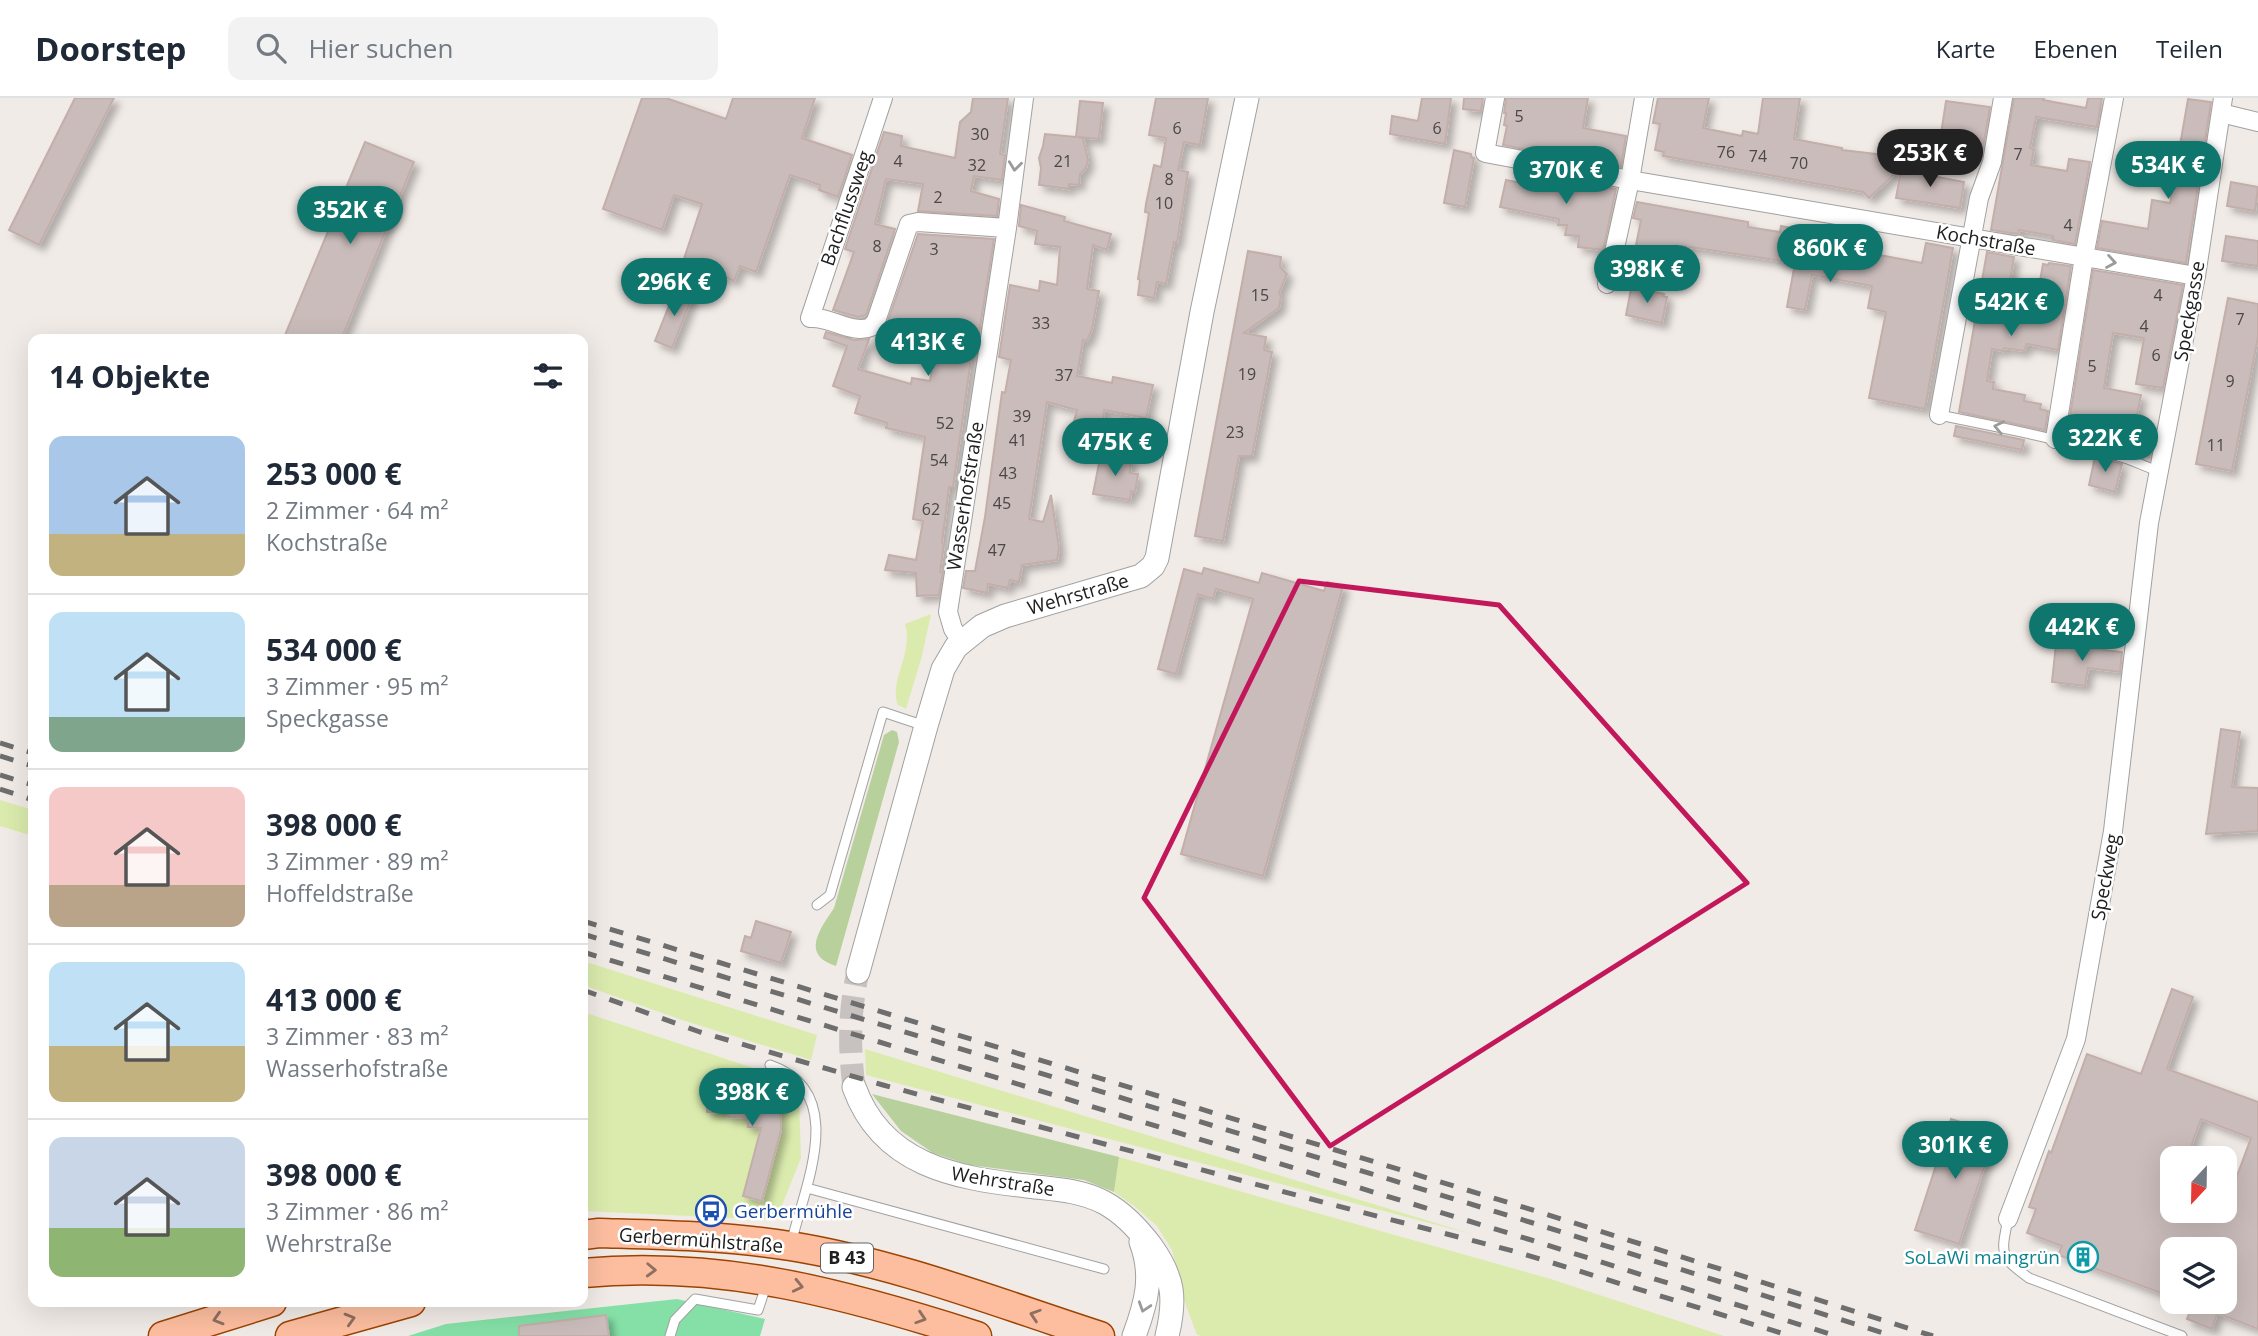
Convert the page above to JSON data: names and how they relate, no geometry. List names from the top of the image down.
{
  "streets": {
    "main road": ["Gerbermühlstraße", "B 43"],
    "street": [
      "Bachflussweg",
      "Kochstraße",
      "Speckgasse",
      "Wasserhofstraße",
      "Wehrstraße",
      "Speckweg"
    ]
  },
  "crossings": [
    ["Bachflussweg", "Wasserhofstraße"],
    ["Kochstraße", "Speckgasse"],
    ["Speckgasse", "Speckweg"],
    ["Wasserhofstraße", "Wehrstraße"]
  ],
  "places": {
    "bus stop": ["Gerbermühle"],
    "building": ["SoLaWi maingrün"]
  },
  "house_numbers": [
    "5",
    "6",
    "6",
    "30",
    "76",
    "7",
    "74",
    "4",
    "21",
    "70",
    "32",
    "8",
    "2",
    "10",
    "4",
    "8",
    "3",
    "15",
    "4",
    "7",
    "33",
    "4",
    "6",
    "5",
    "19",
    "37",
    "9",
    "39",
    "52",
    "23",
    "41",
    "11",
    "54",
    "43",
    "45",
    "62",
    "47"
  ],
  "north": "bottom",
  "page": {
    "header": "Doorstep",
    "search": "Hier suchen",
    "nav": ["Karte", "Ebenen", "Teilen"],
    "price": [
      "253K €",
      "534K €",
      "370K €",
      "352K €",
      "860K €",
      "398K €",
      "296K €",
      "542K €",
      "413K €",
      "322K €",
      "475K €",
      "442K €",
      "398K €",
      "301K €"
    ],
    "heading": "14 Objekte",
    "list": [
      {
        "name": "253 000 €",
        "note": "2 Zimmer · 64 m² · Kochstraße"
      },
      {
        "name": "534 000 €",
        "note": "3 Zimmer · 95 m² · Speckgasse"
      },
      {
        "name": "398 000 €",
        "note": "3 Zimmer · 89 m² · Hoffeldstraße"
      },
      {
        "name": "413 000 €",
        "note": "3 Zimmer · 83 m² · Wasserhofstraße"
      },
      {
        "name": "398 000 €",
        "note": "3 Zimmer · 86 m² · Wehrstraße"
      }
    ]
  }
}
